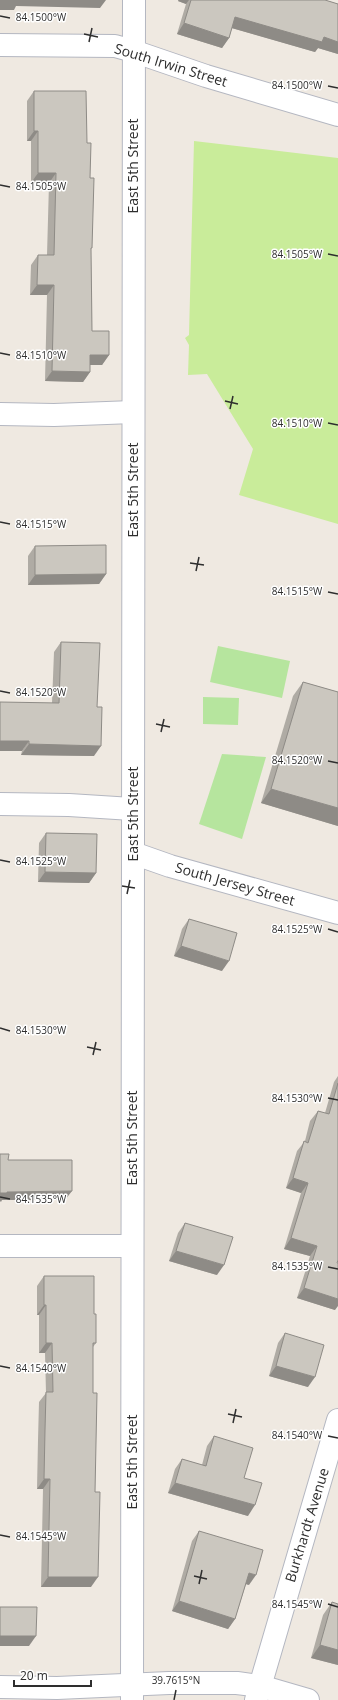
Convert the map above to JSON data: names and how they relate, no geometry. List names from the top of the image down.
{
  "streets": {
    "street": [
      "South Irwin Street",
      "East 5th Street",
      "South Jersey Street",
      "Burkhardt Avenue"
    ]
  },
  "crossings": [
    ["South Irwin Street", "East 5th Street"],
    ["East 5th Street", "South Jersey Street"]
  ],
  "scale_bar": "20 m",
  "coordinates": [
    "84.1500°W",
    "84.1505°W",
    "84.1510°W",
    "84.1515°W",
    "84.1520°W",
    "84.1525°W",
    "84.1530°W",
    "84.1535°W",
    "84.1540°W",
    "84.1545°W",
    "39.7615°N"
  ]
}
